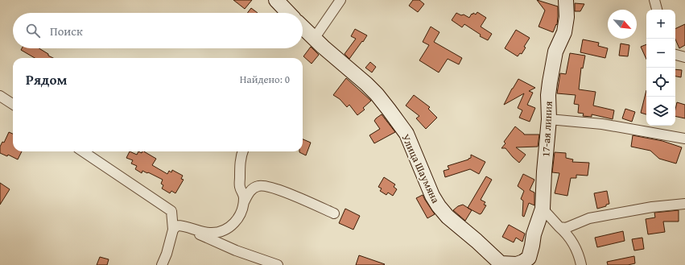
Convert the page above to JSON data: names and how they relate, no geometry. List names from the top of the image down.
{
  "streets": {
    "street": ["17-ая линия", "Улица Шаумяна"]
  },
  "crossings": [
    ["17-ая линия", "Улица Шаумяна"]
  ],
  "north": "bottom right",
  "page": {
    "map_buttons": ["+", "−"],
    "search": "Поиск",
    "heading": ["Рядом", "Найдено: 0"]
  }
}
